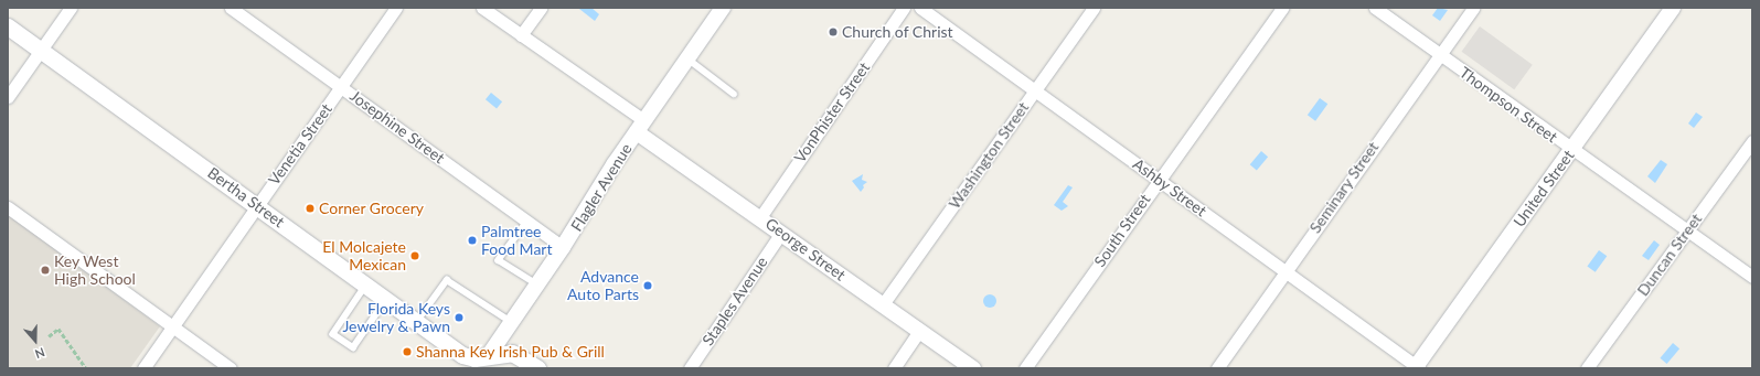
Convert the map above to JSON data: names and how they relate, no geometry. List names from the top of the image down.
{
  "streets": {
    "main road": ["Bertha Street"],
    "street": [
      "Thompson Street",
      "VonPhister Street",
      "Josephine Street",
      "Venetia Street",
      "Washington Street",
      "Flagler Avenue",
      "Ashby Street",
      "Seminary Street",
      "United Street",
      "South Street",
      "George Street",
      "Duncan Street",
      "Staples Avenue"
    ]
  },
  "crossings": [
    ["Thompson Street", "Seminary Street"],
    ["Thompson Street", "United Street"],
    ["Thompson Street", "Duncan Street"],
    ["VonPhister Street", "George Street"],
    ["Josephine Street", "Venetia Street"],
    ["Josephine Street", "Flagler Avenue"],
    ["Venetia Street", "Bertha Street"],
    ["Washington Street", "Ashby Street"],
    ["Washington Street", "George Street"],
    ["Flagler Avenue", "Bertha Street"],
    ["Flagler Avenue", "George Street"],
    ["Ashby Street", "Seminary Street"],
    ["Ashby Street", "United Street"],
    ["Ashby Street", "South Street"],
    ["George Street", "Staples Avenue"]
  ],
  "places": [
    "Church of Christ",
    "Corner Grocery",
    "Palmtree Food Mart",
    "El Molcajete Mexican",
    "Key West High School",
    "Advance Auto Parts",
    "Florida Keys Jewelry & Pawn",
    "Shanna Key Irish Pub & Grill"
  ],
  "north": "bottom"
}
